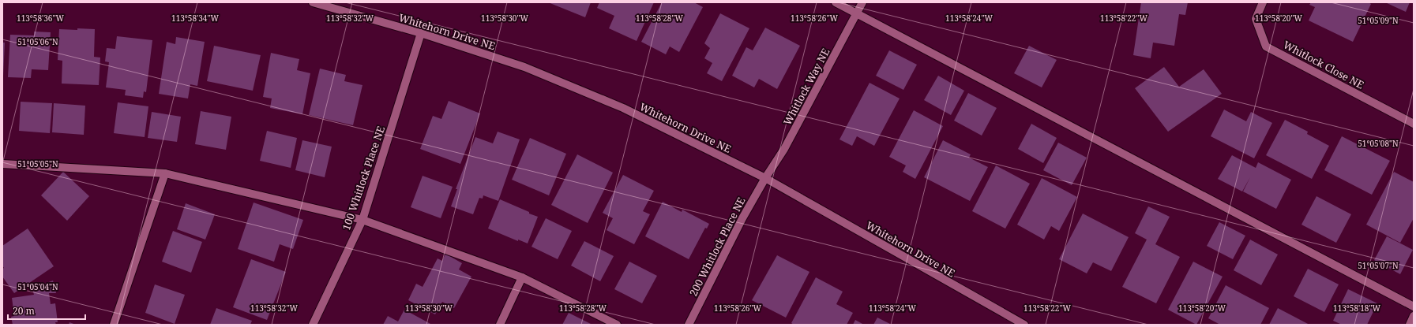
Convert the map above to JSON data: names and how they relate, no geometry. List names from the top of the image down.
{
  "streets": {
    "street": [
      "Whitehorn Drive NE",
      "Whitlock Close NE",
      "Whitlock Way NE",
      "100 Whitlock Place NE",
      "200 Whitlock Place NE"
    ]
  },
  "crossings": [
    ["Whitehorn Drive NE", "Whitlock Way NE"],
    ["Whitehorn Drive NE", "100 Whitlock Place NE"],
    ["Whitehorn Drive NE", "200 Whitlock Place NE"],
    ["Whitlock Way NE", "200 Whitlock Place NE"]
  ],
  "scale_bar": "20 m",
  "coordinates": [
    "113°58'36\"W",
    "113°58'34\"W",
    "113°58'32\"W",
    "113°58'30\"W",
    "113°58'28\"W",
    "113°58'26\"W",
    "113°58'24\"W",
    "113°58'22\"W",
    "113°58'20\"W",
    "51°05'09\"N",
    "51°05'06\"N",
    "51°05'08\"N",
    "51°05'05\"N",
    "51°05'07\"N",
    "51°05'04\"N",
    "113°58'18\"W"
  ]
}
